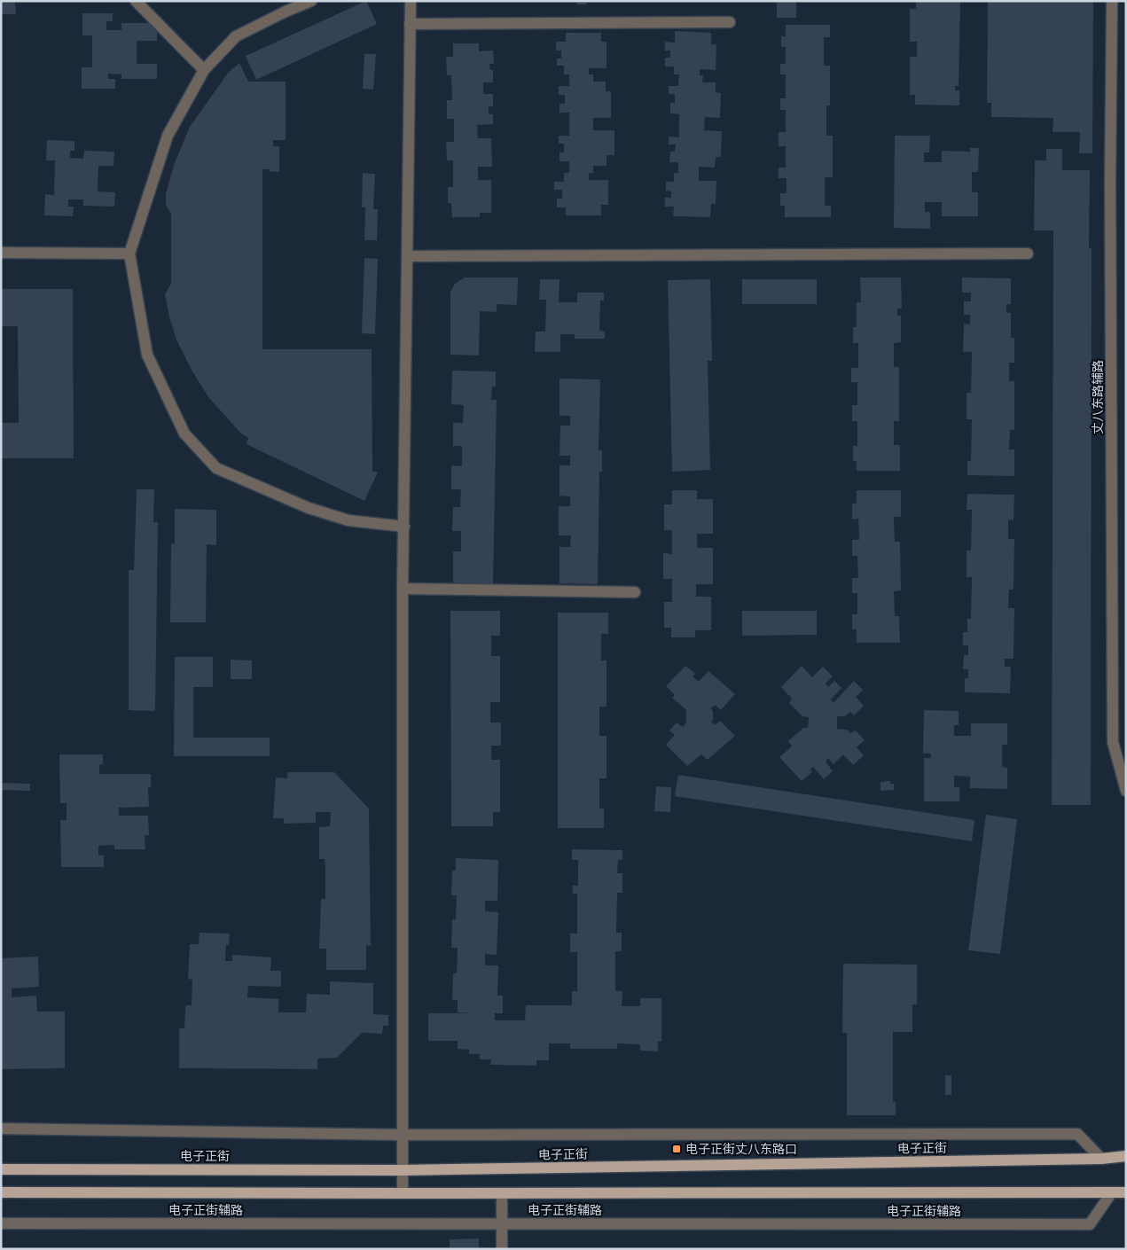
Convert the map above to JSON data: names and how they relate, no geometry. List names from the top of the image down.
{
  "streets": {
    "main road": ["电子正街"],
    "street": ["丈八东路辅路", "电子正街辅路"]
  },
  "places": {
    "transit": ["电子正街丈八东路口"]
  }
}
